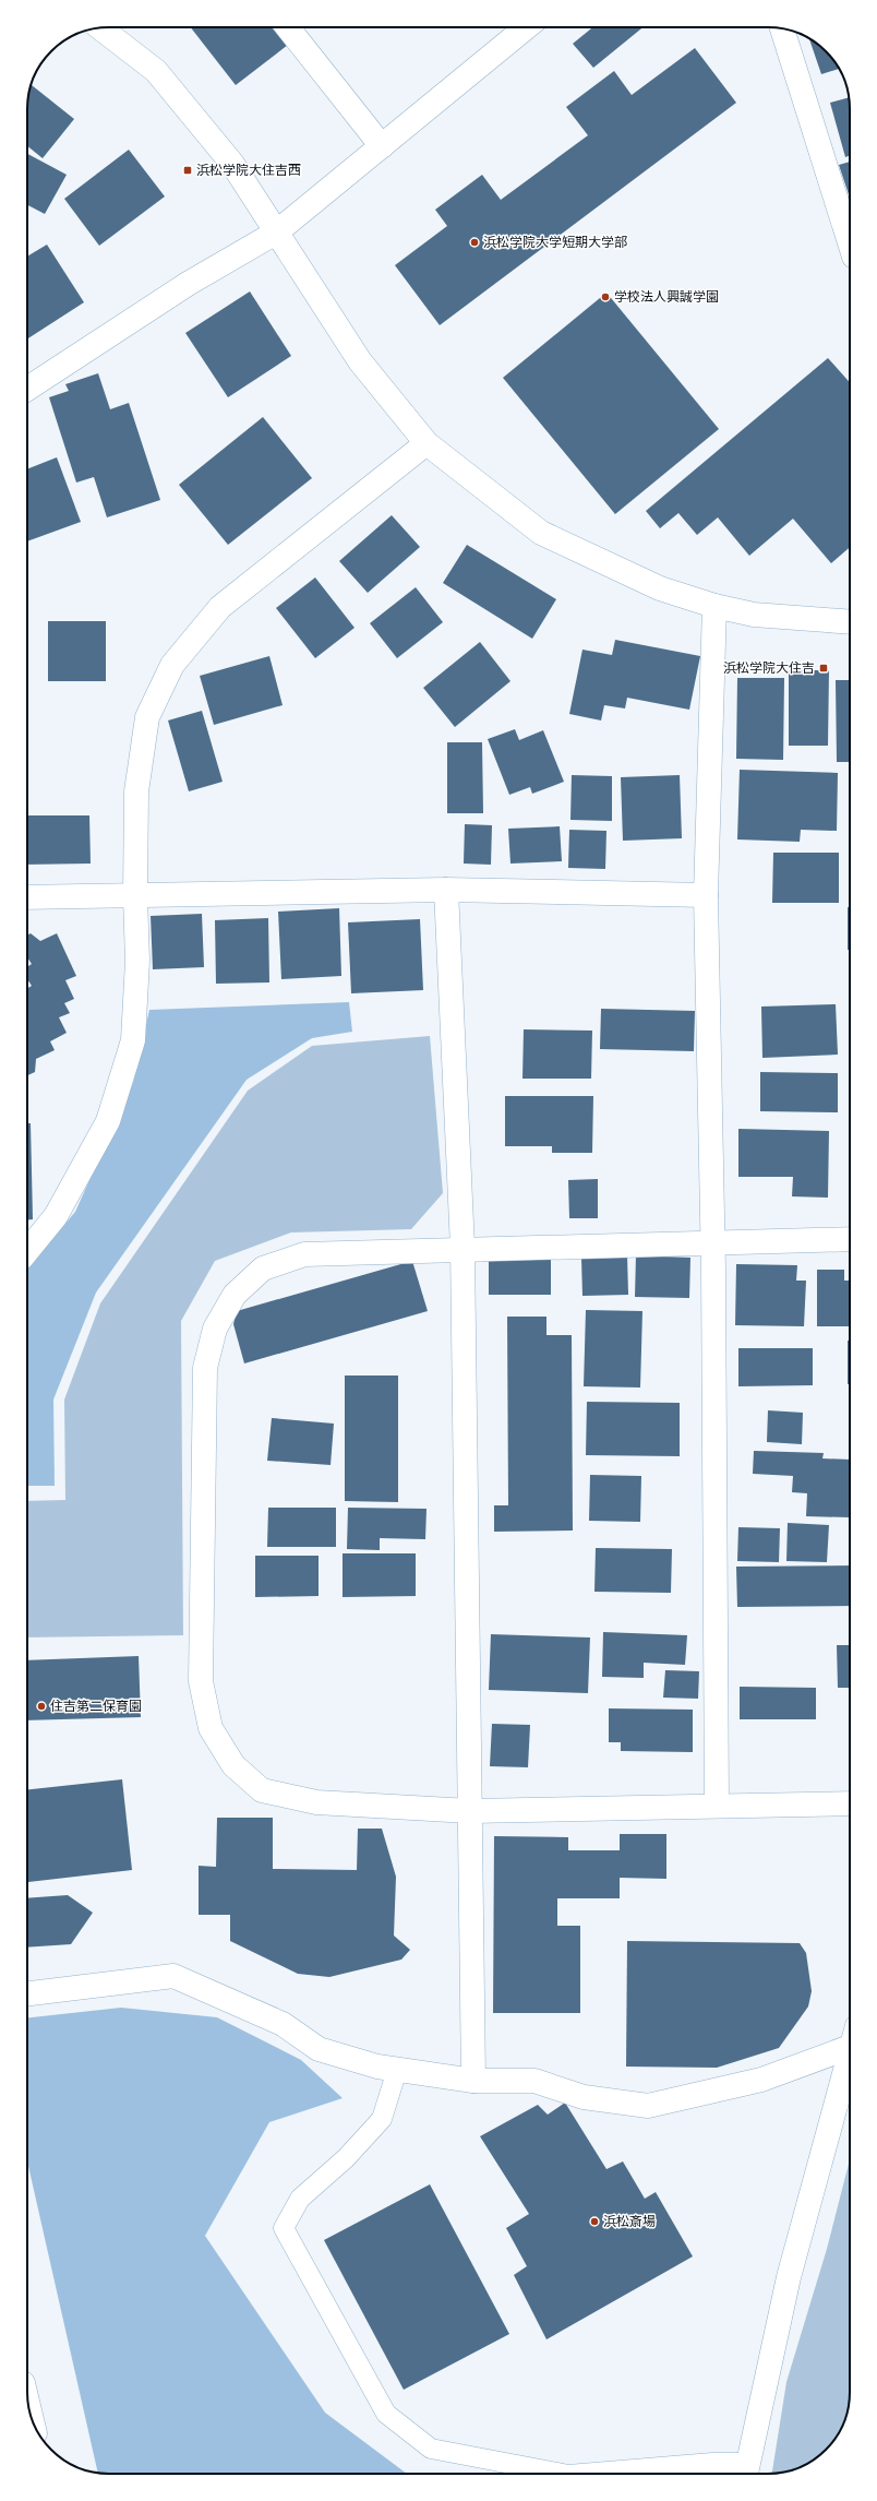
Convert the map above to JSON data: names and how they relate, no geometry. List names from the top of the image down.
{
  "places": {
    "transit": ["浜松学院大住吉西", "浜松学院大住吉"],
    "other": [
      "浜松学院大学短期大学部",
      "学校法人興誠学園",
      "住吉第二保育園",
      "浜松斎場"
    ]
  }
}
